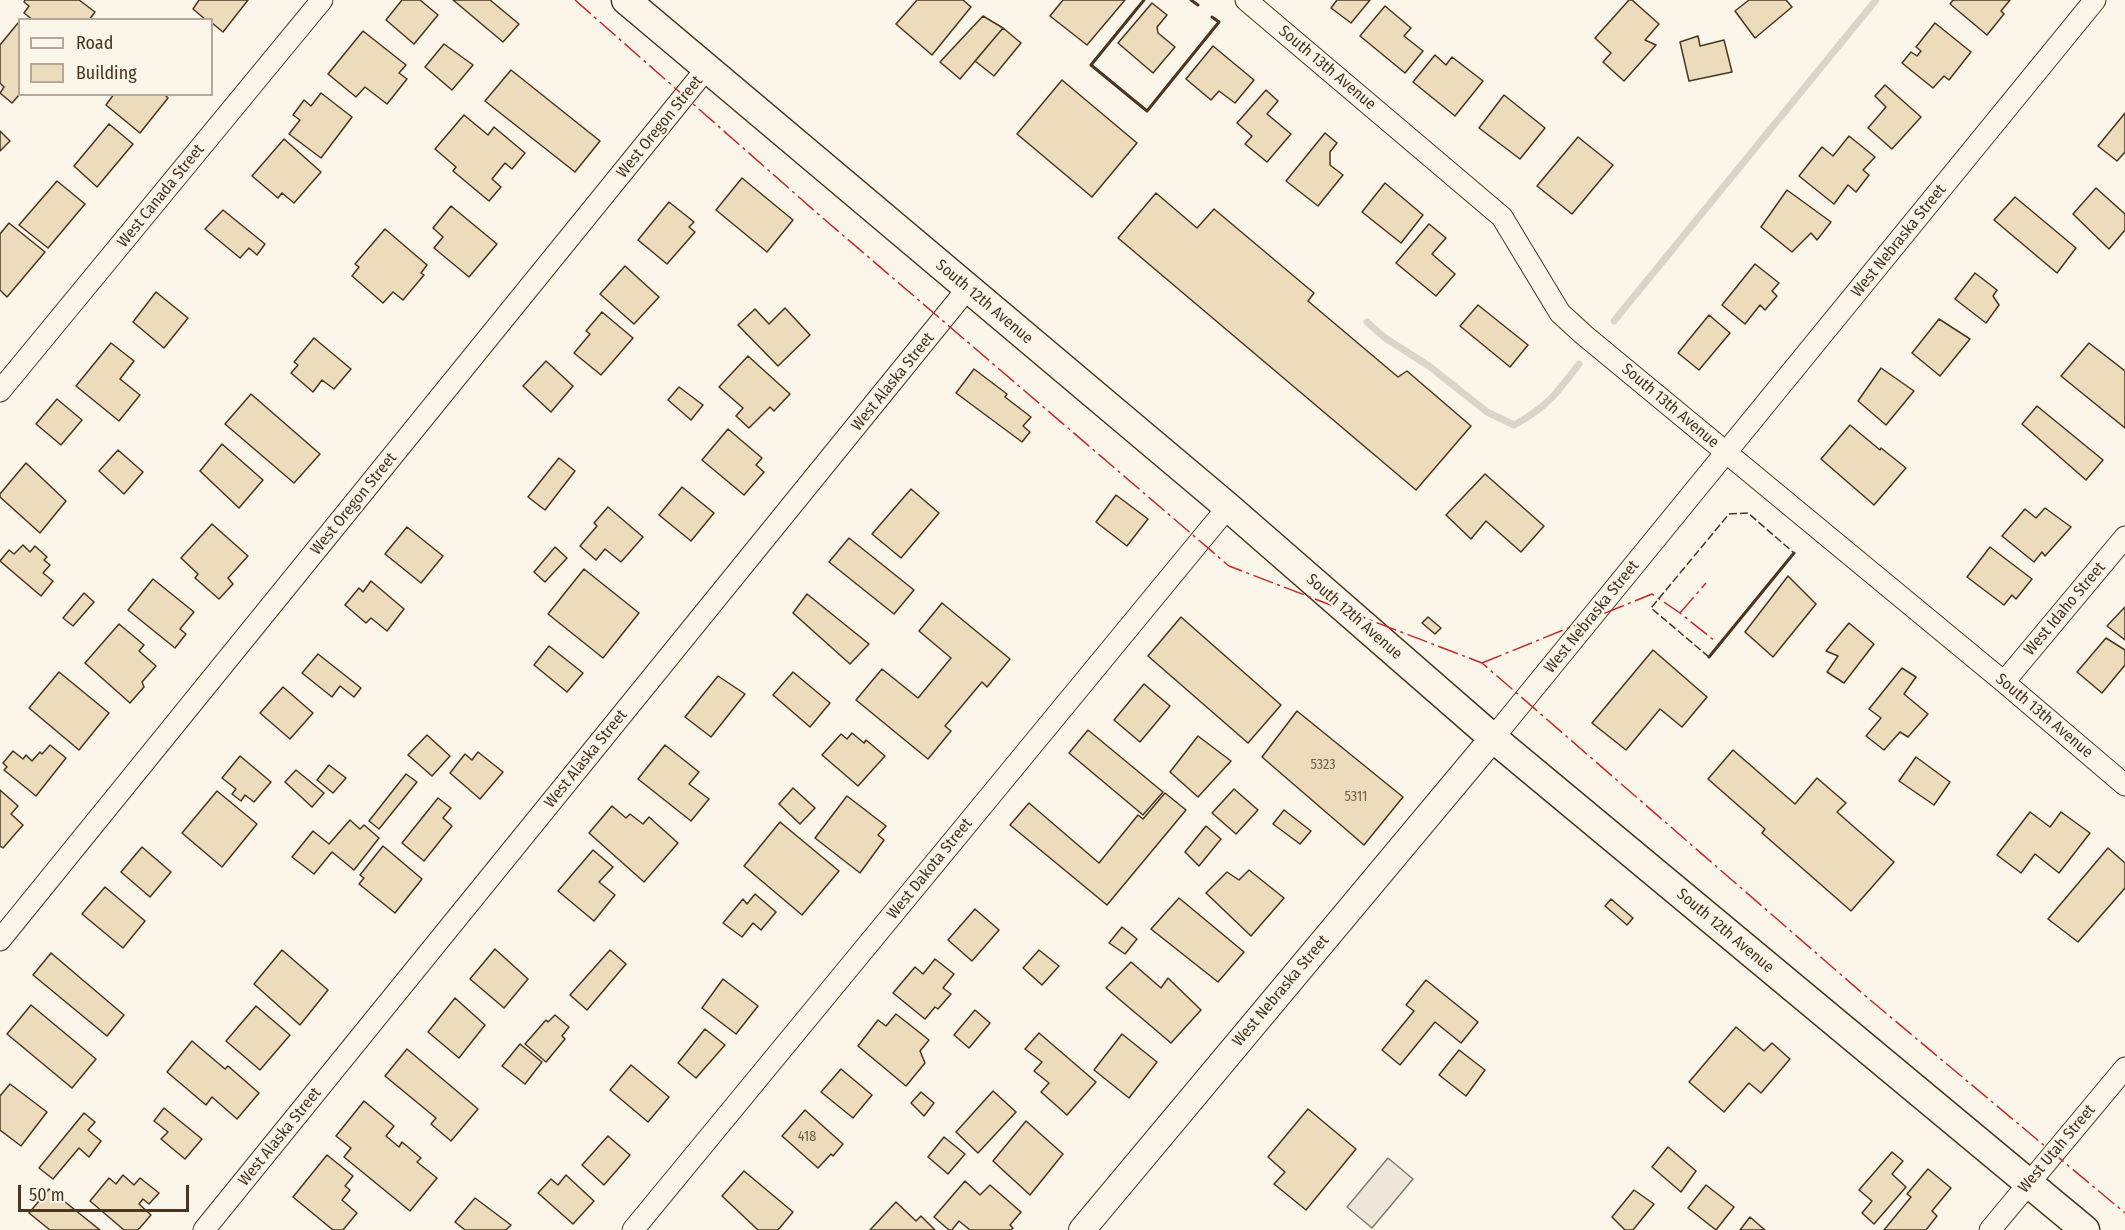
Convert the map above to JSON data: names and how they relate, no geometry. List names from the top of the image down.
{
  "streets": {
    "main road": ["South 12th Avenue"],
    "street": [
      "South 13th Avenue",
      "West Oregon Street",
      "West Canada Street",
      "West Nebraska Street",
      "West Alaska Street",
      "West Idaho Street",
      "West Dakota Street",
      "West Utah Street"
    ]
  },
  "crossings": [
    ["South 13th Avenue", "West Nebraska Street"],
    ["South 13th Avenue", "West Idaho Street"],
    ["West Oregon Street", "South 12th Avenue"],
    ["West Nebraska Street", "South 12th Avenue"],
    ["South 12th Avenue", "West Alaska Street"],
    ["South 12th Avenue", "West Dakota Street"],
    ["South 12th Avenue", "West Utah Street"]
  ],
  "house_numbers": ["5323", "5311", "418"],
  "legend": ["Road", "Building"],
  "scale_bar": "50 m"
}
